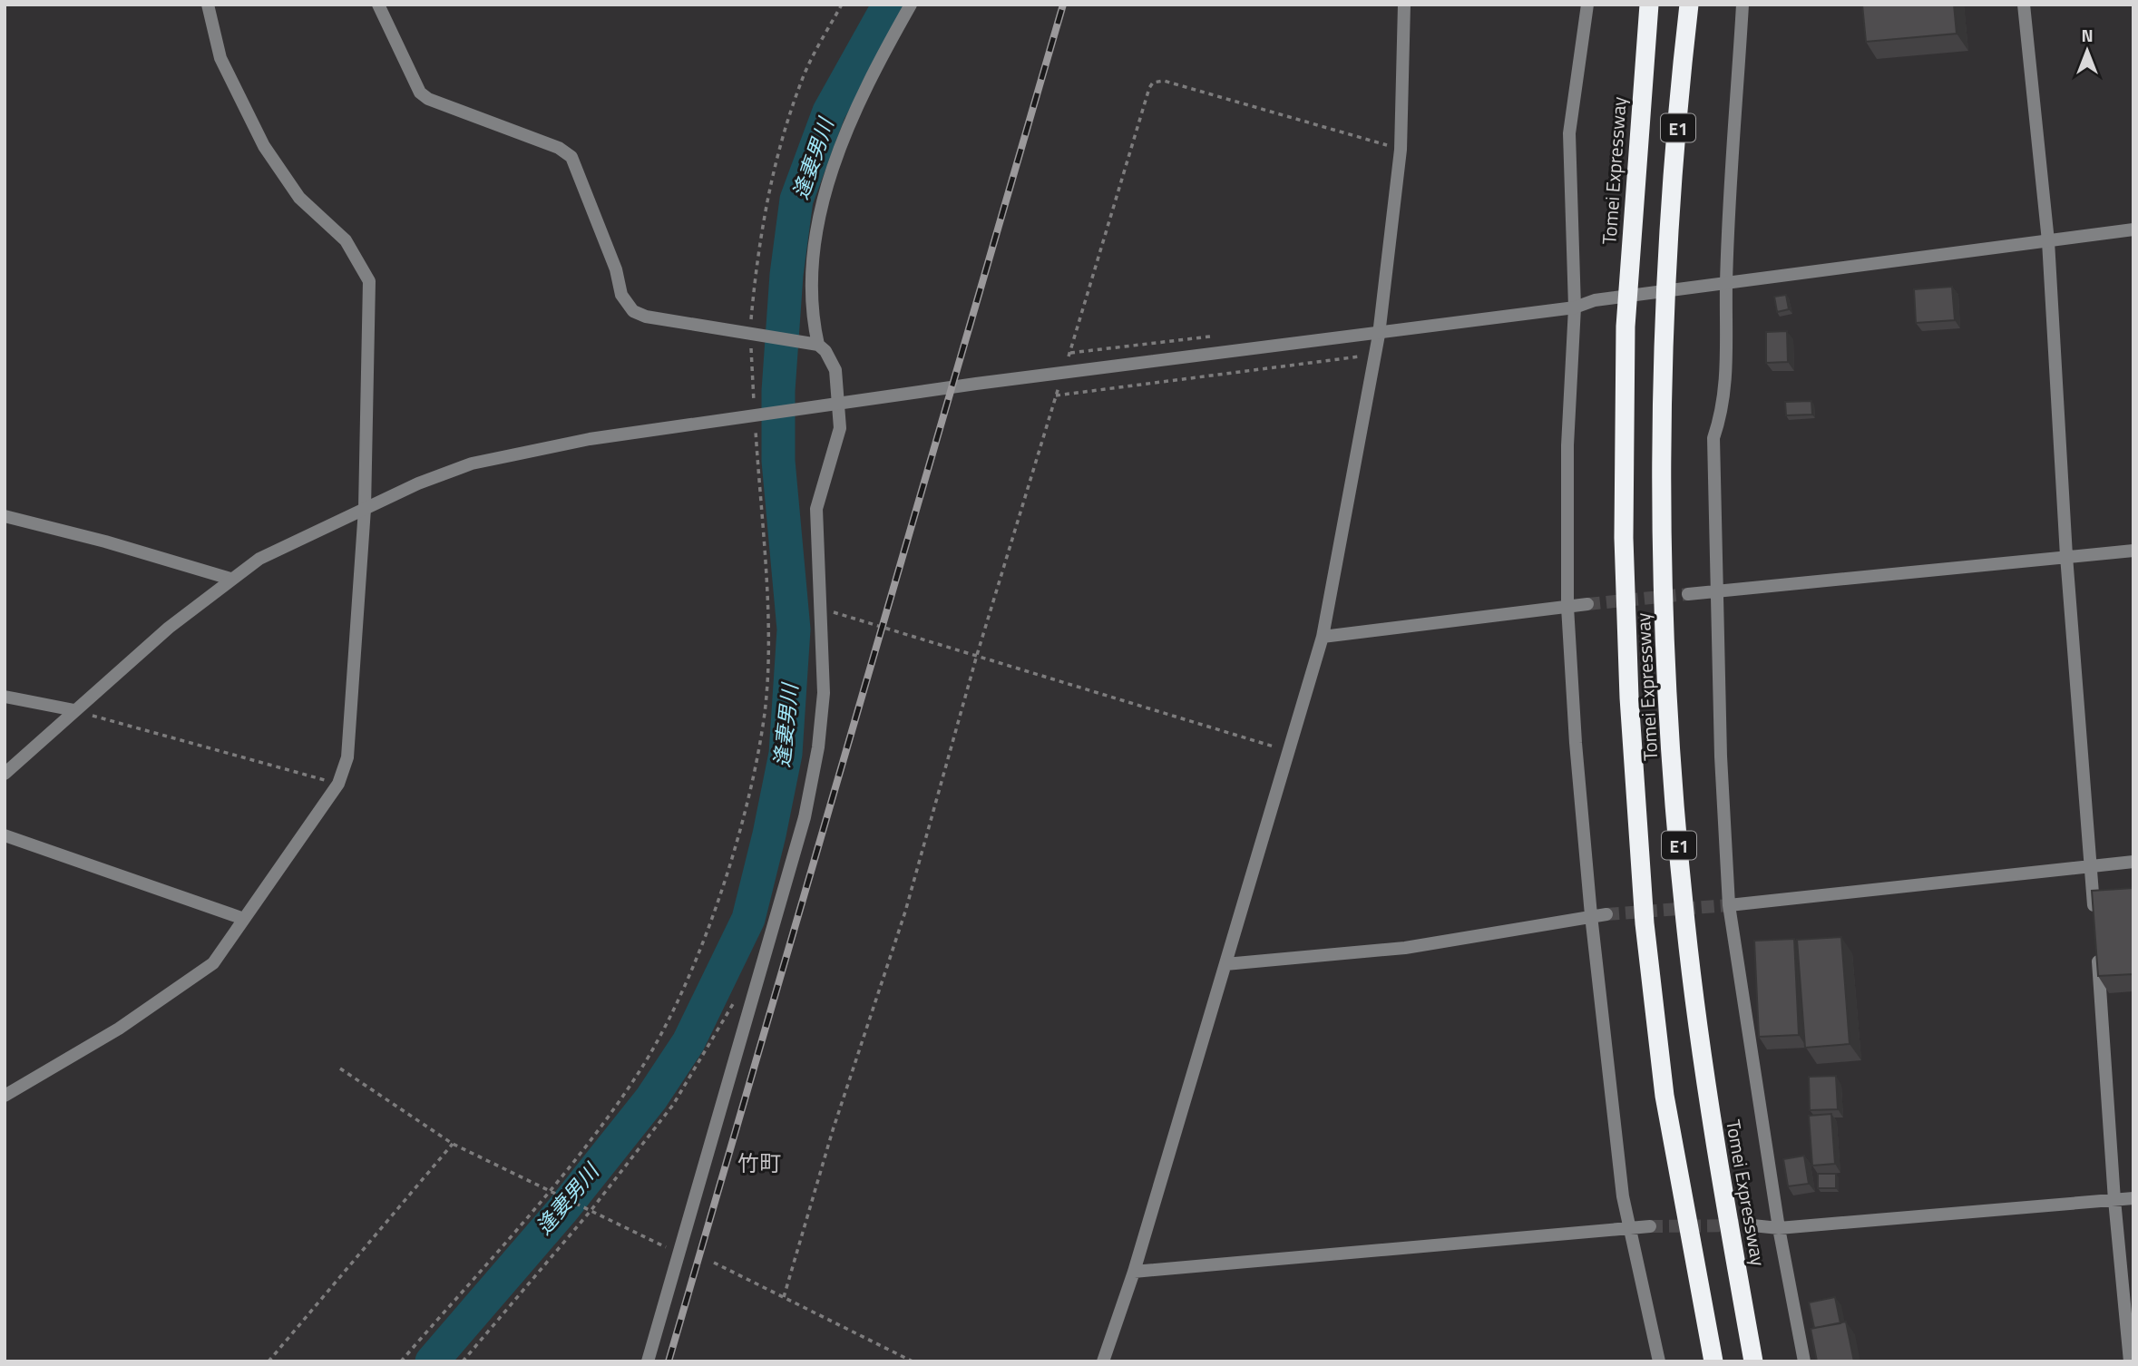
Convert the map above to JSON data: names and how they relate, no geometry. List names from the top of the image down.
{
  "streets": {
    "highway": ["E1", "Tomei Expressway"]
  },
  "districts": ["竹町"],
  "water": ["逢妻男川"],
  "north": "top"
}
